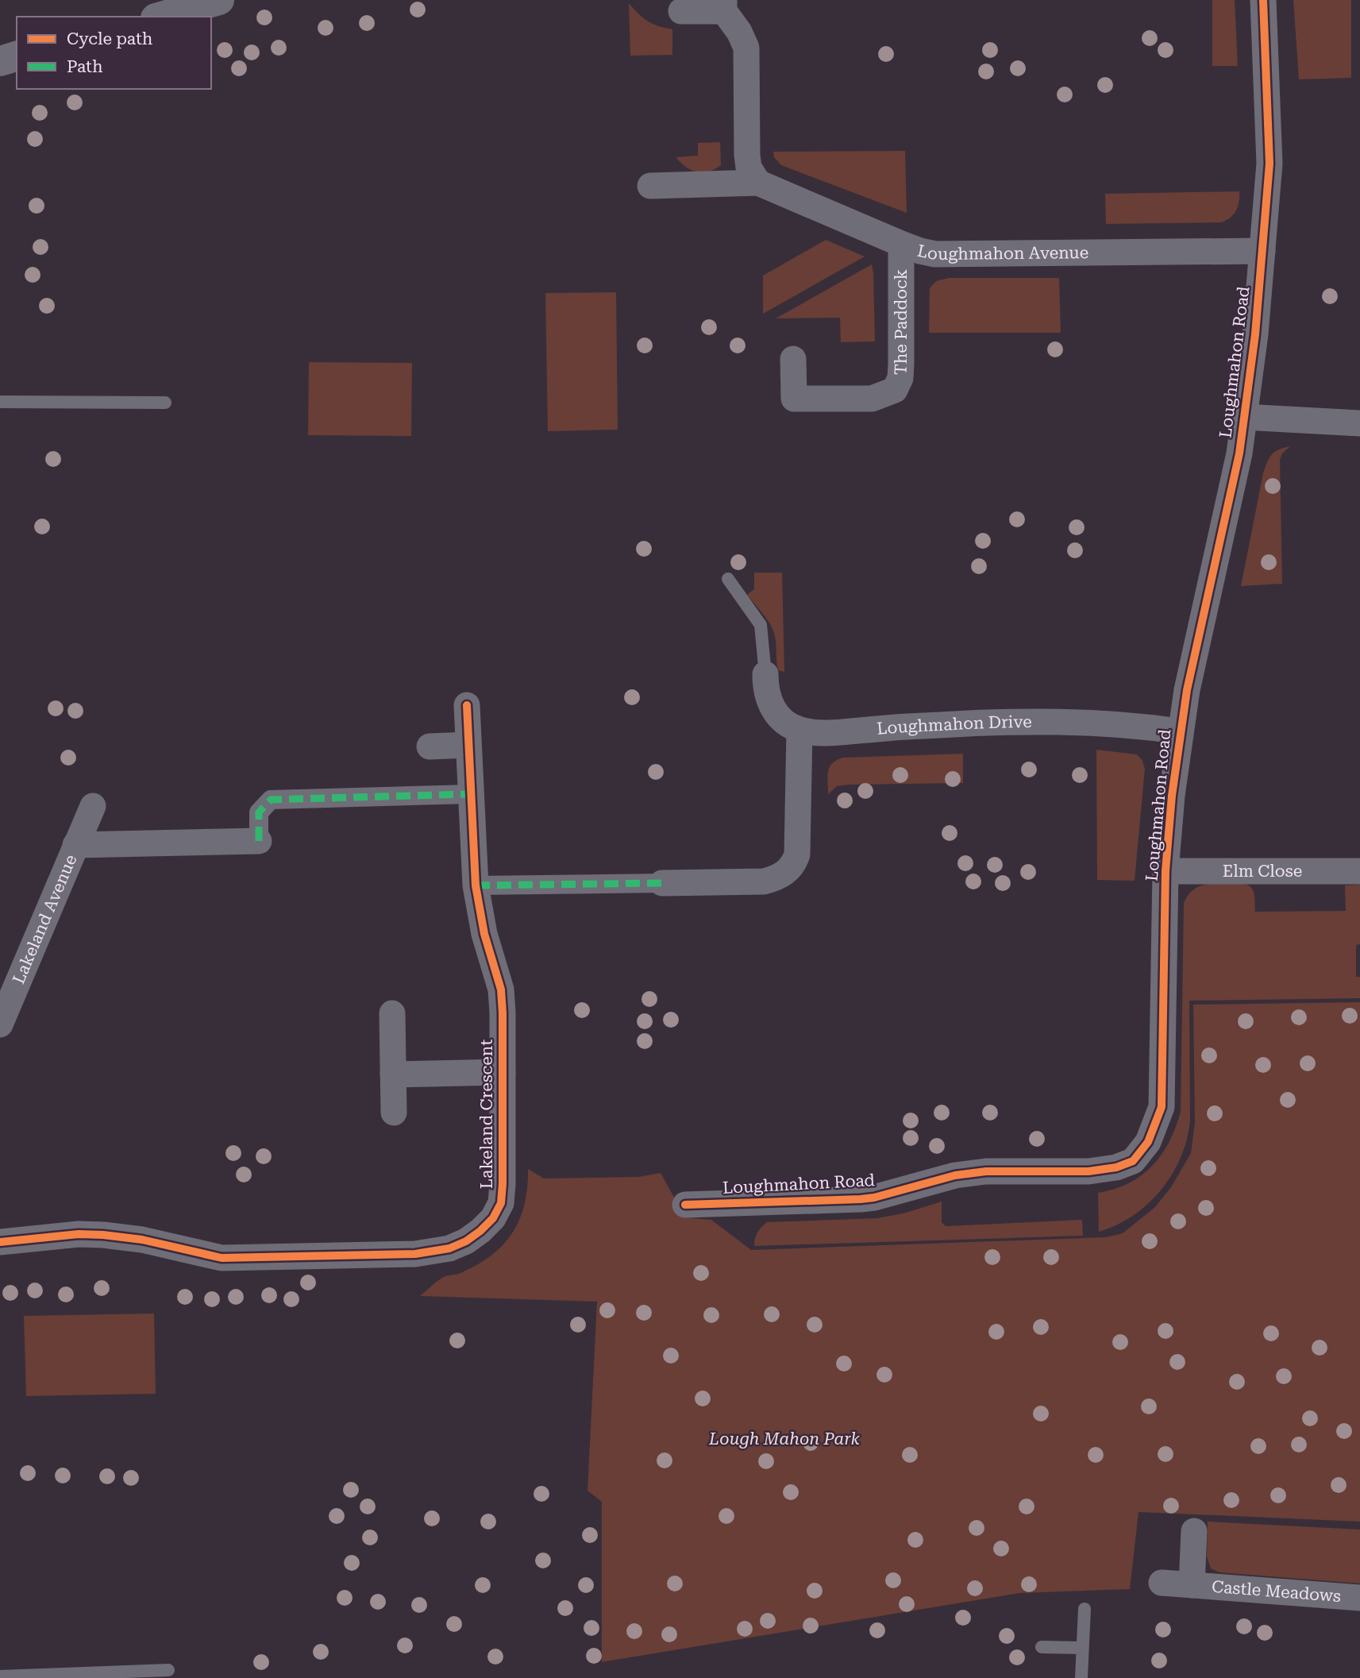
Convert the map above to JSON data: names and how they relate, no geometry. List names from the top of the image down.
{
  "streets": {
    "street": [
      "Loughmahon Avenue",
      "The Paddock",
      "Loughmahon Road",
      "Loughmahon Drive",
      "Elm Close",
      "Lakeland Avenue",
      "Lakeland Crescent",
      "Castle Meadows"
    ]
  },
  "crossings": [
    ["Loughmahon Avenue", "The Paddock"],
    ["Loughmahon Avenue", "Loughmahon Road"],
    ["Loughmahon Road", "Loughmahon Drive"],
    ["Loughmahon Road", "Elm Close"]
  ],
  "parks": ["Lough Mahon Park"],
  "legend": ["Cycle path", "Path"]
}
